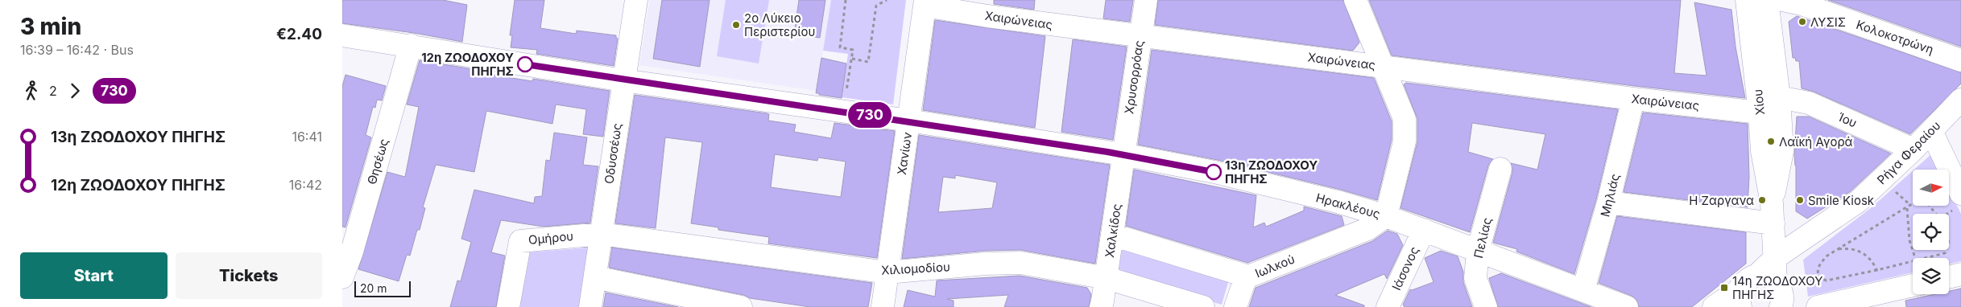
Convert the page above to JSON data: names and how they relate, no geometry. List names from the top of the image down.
{
  "streets": {
    "street": [
      "Χαιρώνειας",
      "Κολοκοτρώνη",
      "Χρυσορρόας",
      "Χίου",
      "Ίου",
      "Ρήγα Φεραίου",
      "Οδυσσέως",
      "Χανίων",
      "Θησέως",
      "Μηλιάς",
      "Ηρακλέους",
      "Χαλκίδος",
      "Ομήρου",
      "Πελίας",
      "Ιωλκού",
      "Χιλιομοδίου",
      "Ιάσονος"
    ]
  },
  "crossings": [
    ["Χαιρώνειας", "Χρυσορρόας"],
    ["Χαιρώνειας", "Χίου"],
    ["Χαιρώνειας", "Χανίων"],
    ["Χαιρώνειας", "Μηλιάς"],
    ["Χρυσορρόας", "Ηρακλέους"],
    ["Χρυσορρόας", "Χαλκίδος"],
    ["Χίου", "Ίου"],
    ["Χίου", "Ρήγα Φεραίου"],
    ["Ίου", "Ρήγα Φεραίου"],
    ["Οδυσσέως", "Ηρακλέους"],
    ["Οδυσσέως", "Ομήρου"],
    ["Οδυσσέως", "Χιλιομοδίου"],
    ["Χανίων", "Ηρακλέους"],
    ["Χανίων", "Χιλιομοδίου"],
    ["Θησέως", "Ηρακλέους"],
    ["Μηλιάς", "Ηρακλέους"],
    ["Ηρακλέους", "Χαλκίδος"],
    ["Ηρακλέους", "Πελίας"],
    ["Ηρακλέους", "Ιωλκού"],
    ["Ηρακλέους", "Ιάσονος"],
    ["Χαλκίδος", "Ιωλκού"],
    ["Χαλκίδος", "Χιλιομοδίου"],
    ["Ομήρου", "Χιλιομοδίου"]
  ],
  "places": {
    "other": [
      "ΛΥΣΙΣ",
      "2ο Λύκειο Περιστερίου",
      "12η ΖΩΟΔΟΧΟΥ ΠΗΓΗΣ",
      "Λαϊκή Αγορά",
      "13η ΖΩΟΔΟΧΟΥ ΠΗΓΗΣ",
      "Η Ζαργανα",
      "Smile Kiosk"
    ],
    "transit": ["14η ΖΩΟΔΟΧΟΥ ΠΗΓΗΣ"]
  },
  "lines": ["bus line 730"],
  "scale_bar": "20 m",
  "north": "right",
  "page": {
    "heading": ["3 min", "16:39 – 16:42 · Bus", "€2.40"],
    "on_map": "730",
    "legs": ["2", "730"],
    "list": [
      {
        "name": "13η ΖΩΟΔΟΧΟΥ ΠΗΓΗΣ",
        "value": "16:41"
      },
      {
        "name": "12η ΖΩΟΔΟΧΟΥ ΠΗΓΗΣ",
        "value": "16:42"
      }
    ],
    "buttons": ["Start", "Tickets"],
    "scale": "20 m"
  }
}
